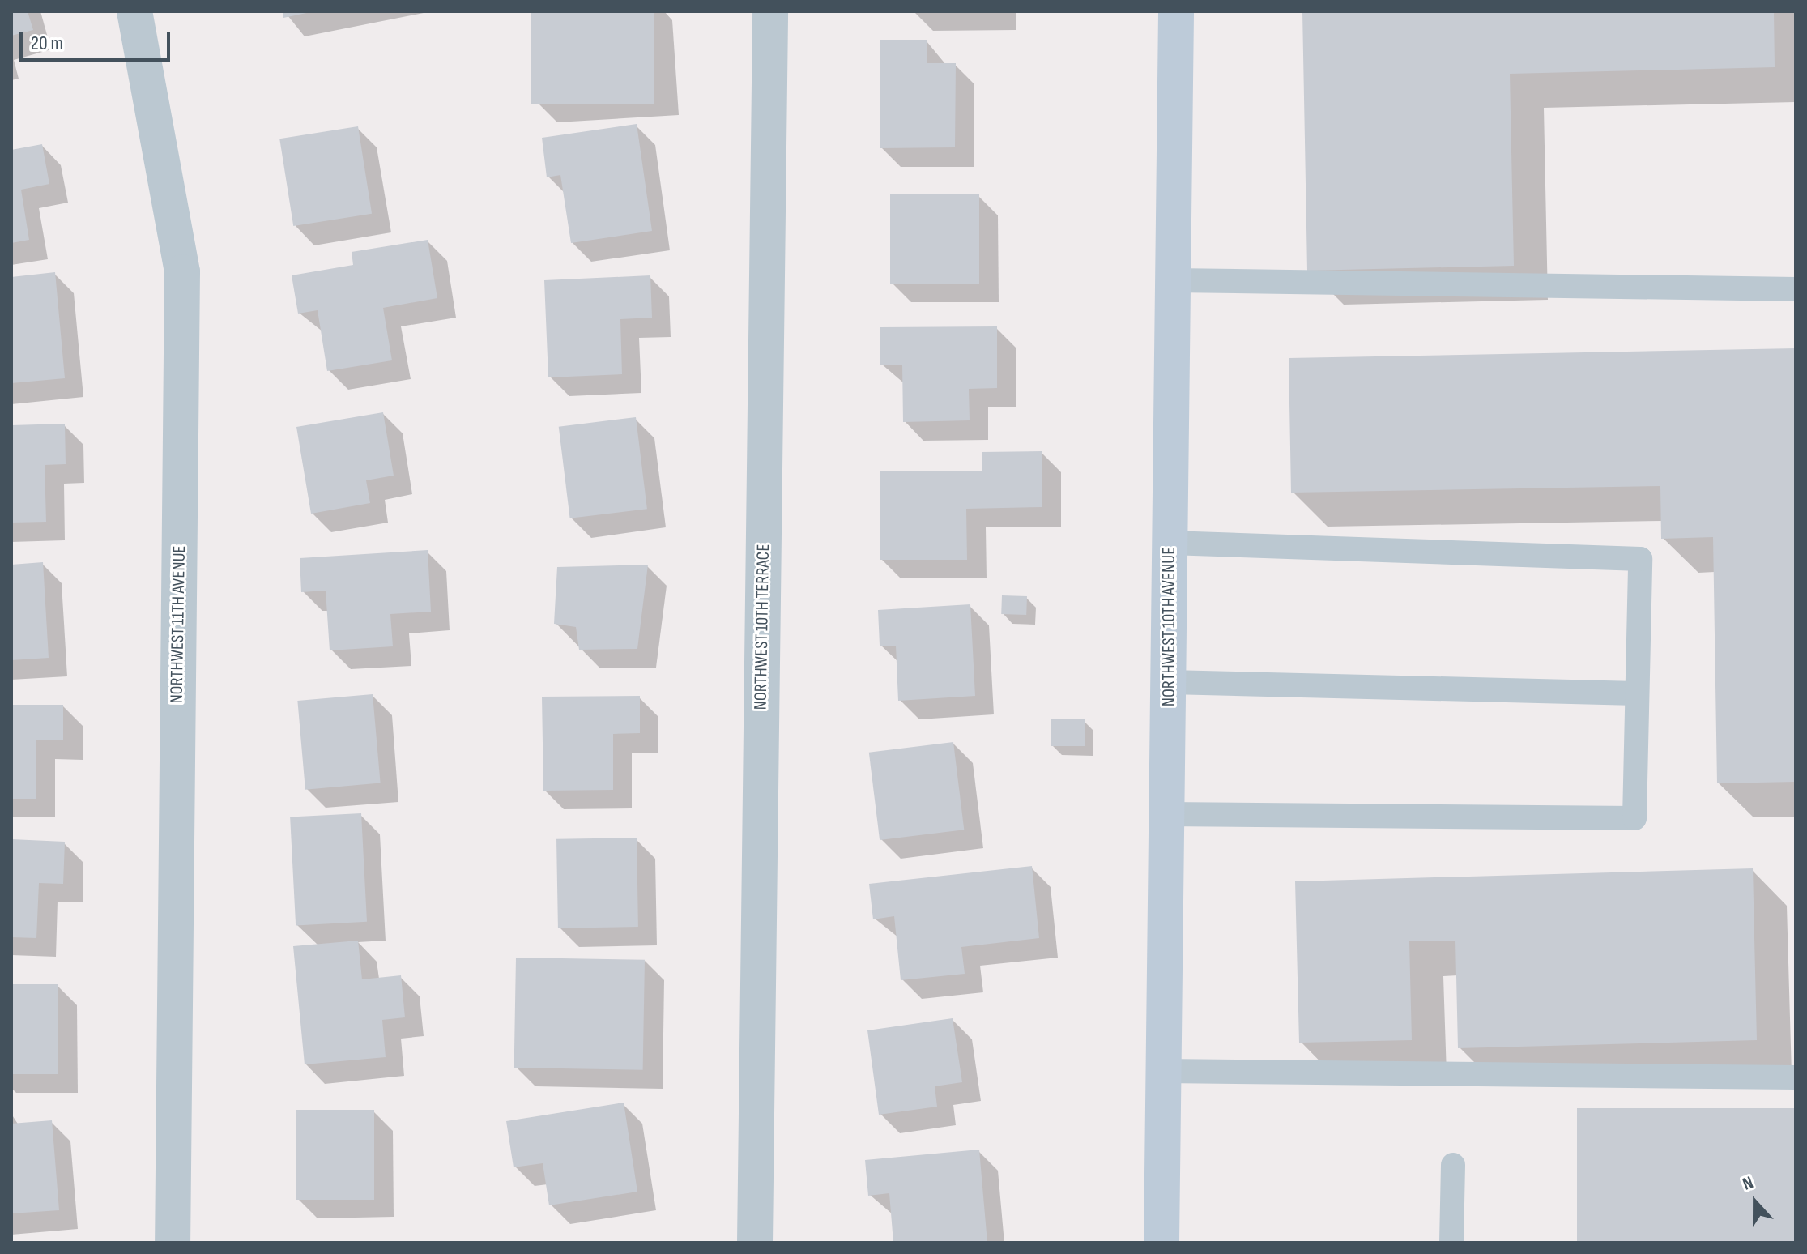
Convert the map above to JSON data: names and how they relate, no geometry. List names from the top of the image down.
{
  "streets": {
    "street": ["NORTHWEST 11TH AVENUE", "NORTHWEST 10TH TERRACE", "NORTHWEST 10TH AVENUE"]
  },
  "scale_bar": "20 m",
  "north": "top"
}
